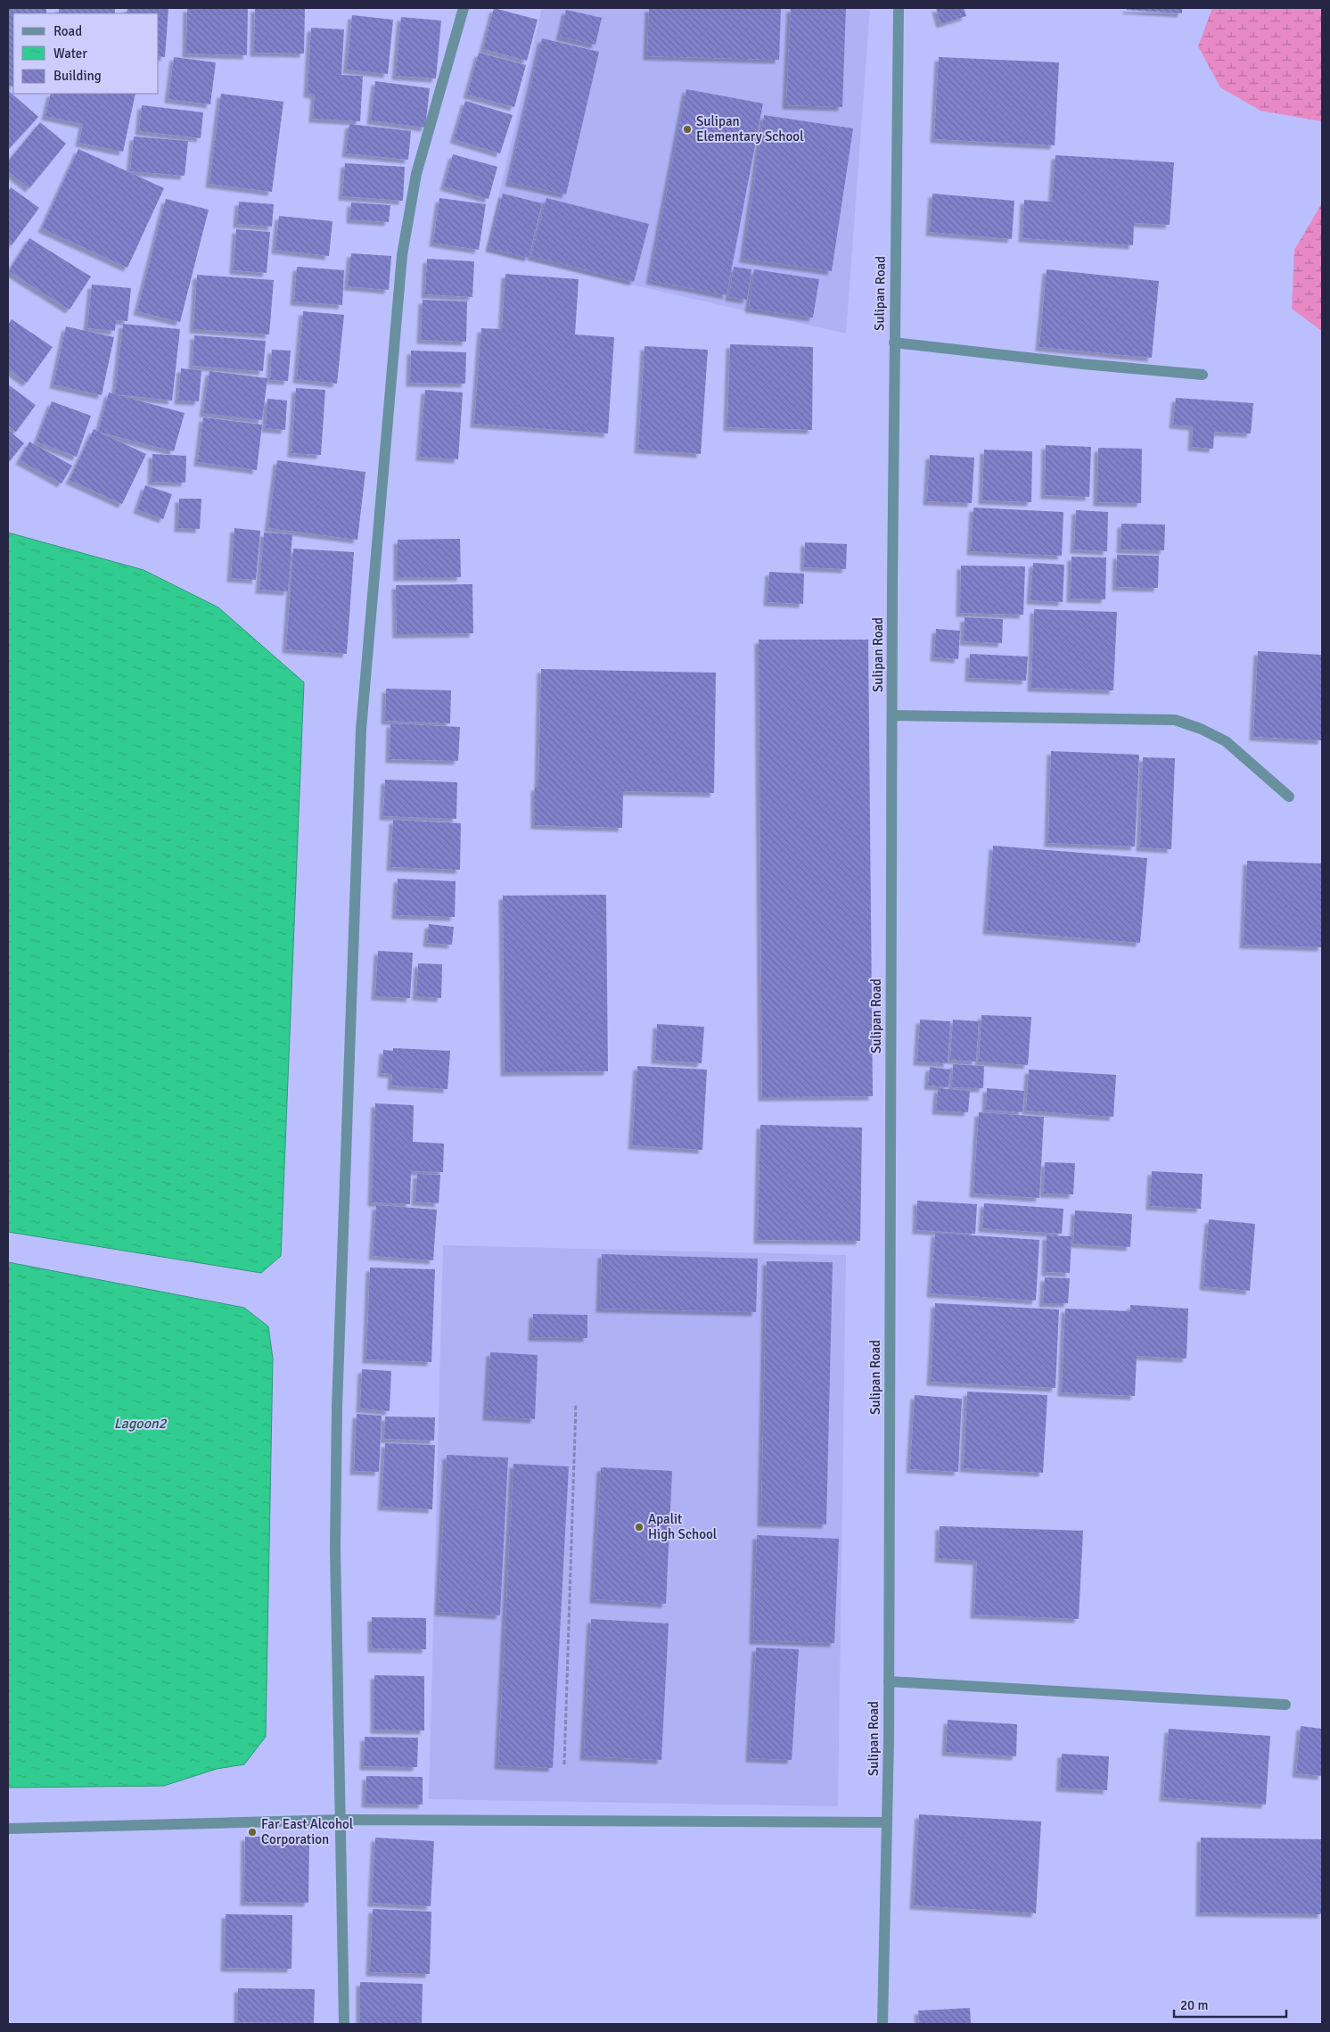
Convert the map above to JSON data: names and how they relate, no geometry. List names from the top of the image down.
{
  "streets": {
    "street": ["Sulipan Road"]
  },
  "water": ["Lagoon2"],
  "places": ["Sulipan Elementary School", "Apalit High School", "Far East Alcohol Corporation"],
  "legend": ["Road", "Water", "Building"],
  "scale_bar": "20 m"
}
